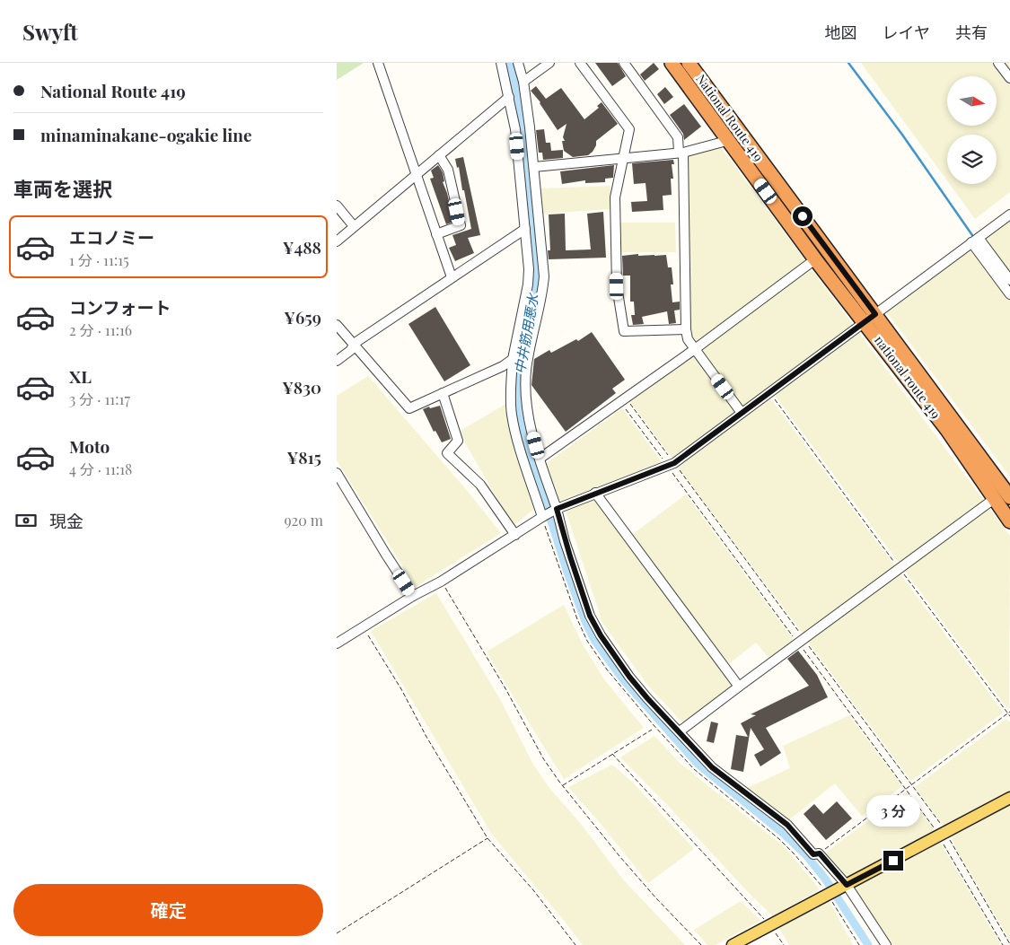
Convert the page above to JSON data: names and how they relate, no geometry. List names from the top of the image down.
{
  "streets": {
    "highway": ["National Route 419", "national route 419"]
  },
  "crossings": [
    ["National Route 419", "national route 419"]
  ],
  "water": ["中井筋用悪水"],
  "north": "right",
  "page": {
    "header": "Swyft",
    "nav": ["地図", "レイヤ", "共有"],
    "banner": ["National Route 419", "minaminakane-ogakie line"],
    "heading": "車両を選択",
    "list": [
      {
        "name": "エコノミー",
        "note": "1 分 · 11:15",
        "value": "¥488"
      },
      {
        "name": "コンフォート",
        "note": "2 分 · 11:16",
        "value": "¥659"
      },
      {
        "name": "XL",
        "note": "3 分 · 11:17",
        "value": "¥830"
      },
      {
        "name": "Moto",
        "note": "4 分 · 11:18",
        "value": "¥815"
      }
    ],
    "pay": ["現金", "920 m"],
    "bubble": "3 分",
    "buttons": "確定"
  }
}
